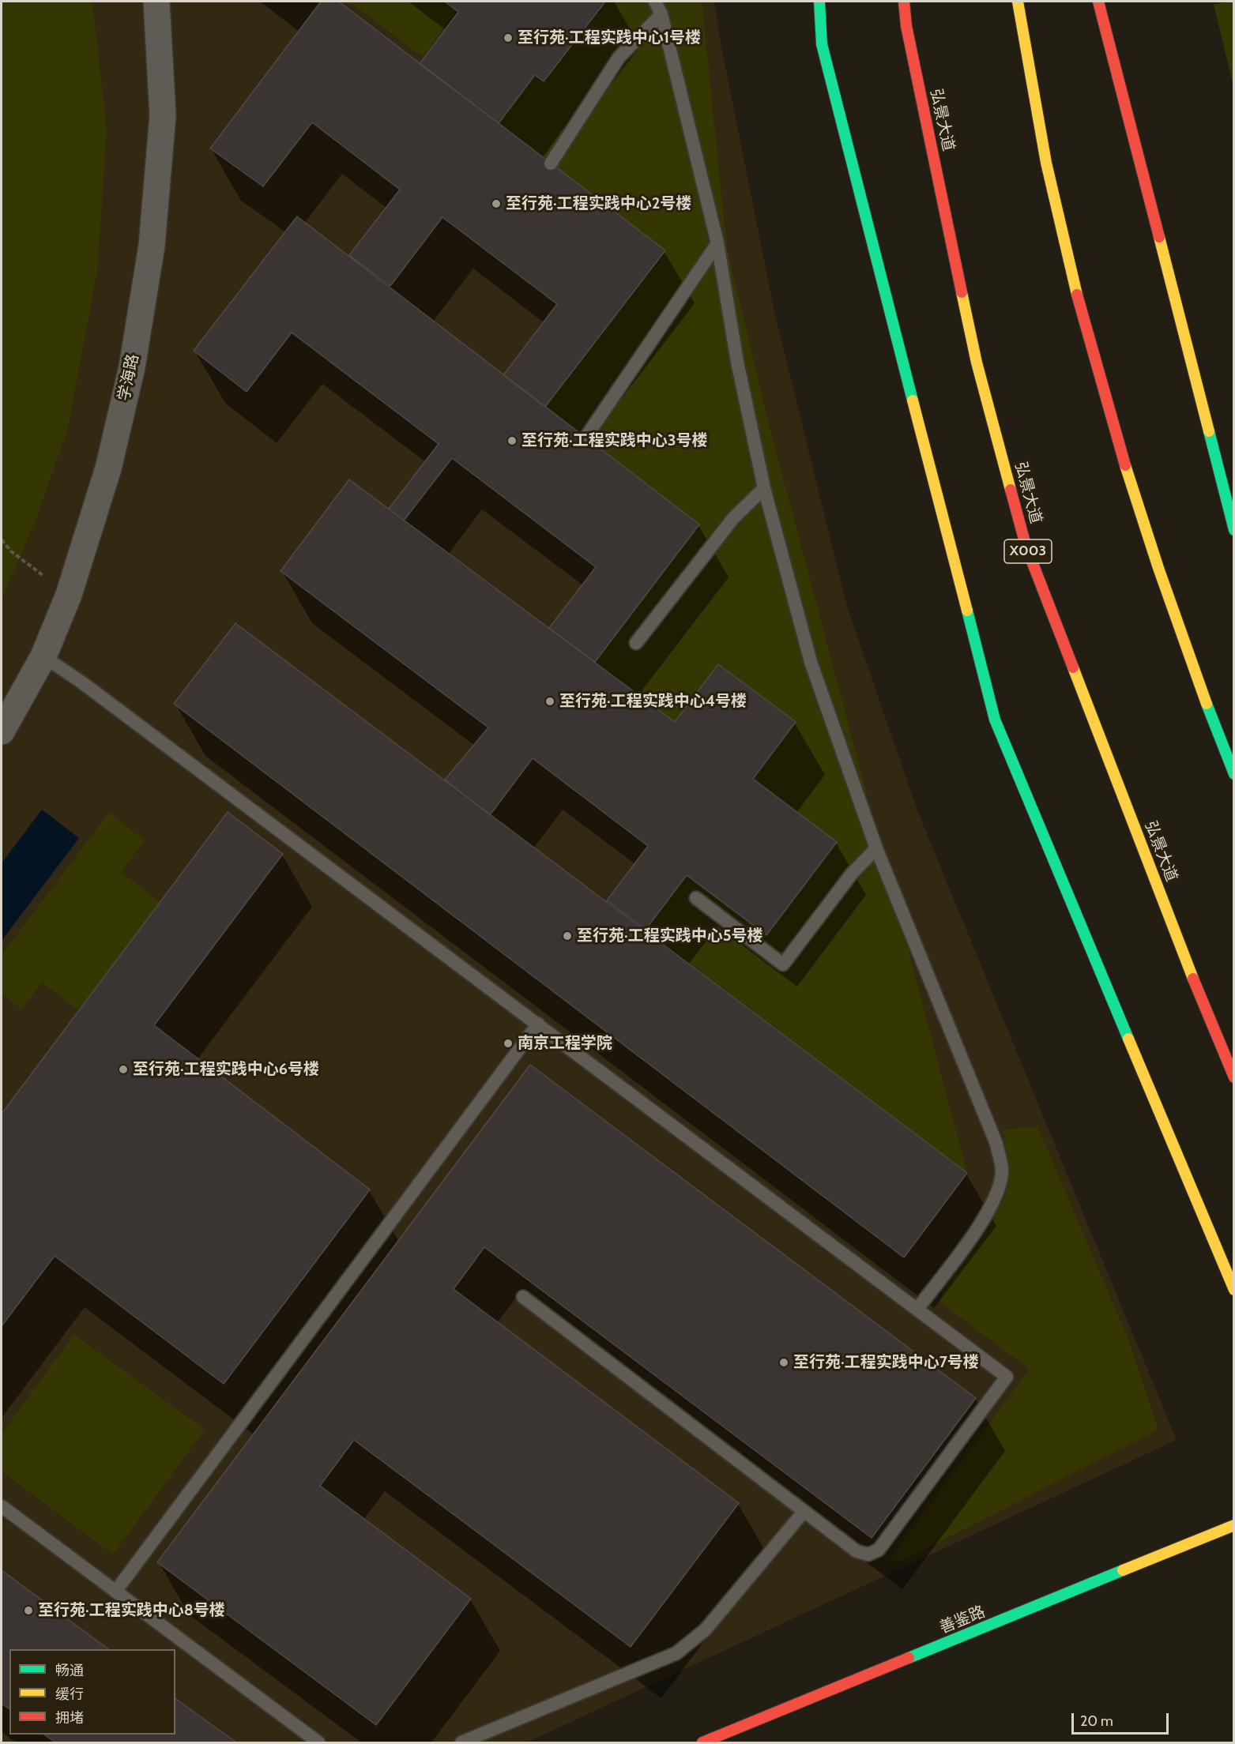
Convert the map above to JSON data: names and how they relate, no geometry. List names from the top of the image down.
{
  "streets": {
    "street": [
      "弘景大道",
      "学海路",
      "X003",
      "善鉴路"
    ]
  },
  "places": [
    "至行苑·工程实践中心1号楼",
    "至行苑·工程实践中心2号楼",
    "至行苑·工程实践中心3号楼",
    "至行苑·工程实践中心4号楼",
    "至行苑·工程实践中心5号楼",
    "南京工程学院",
    "至行苑·工程实践中心6号楼",
    "至行苑·工程实践中心7号楼",
    "至行苑·工程实践中心8号楼"
  ],
  "legend": ["畅通", "缓行", "拥堵"],
  "scale_bar": "20 m"
}
